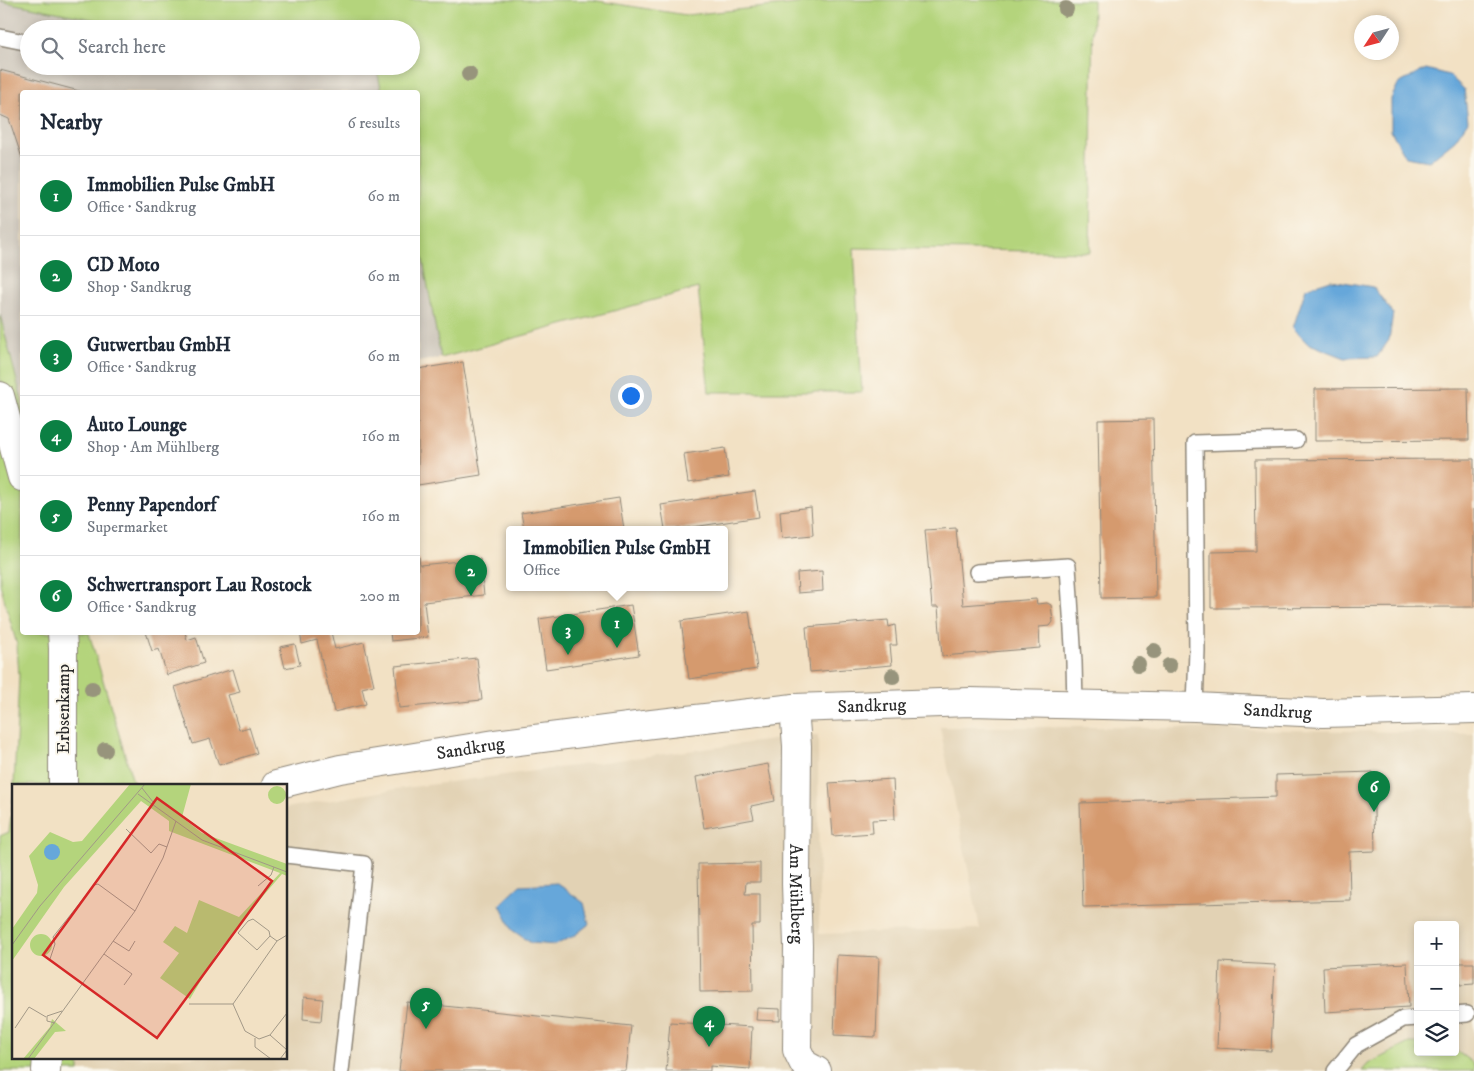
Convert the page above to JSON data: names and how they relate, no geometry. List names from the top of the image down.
{
  "streets": {
    "street": ["Sandkrug", "Erbsenkamp", "Am Mühlberg"]
  },
  "crossings": [
    ["Sandkrug", "Am Mühlberg"]
  ],
  "north": "bottom left",
  "page": {
    "search": "Search here",
    "heading": ["Nearby", "6 results"],
    "list": [
      {
        "mark": "1",
        "name": "Immobilien Pulse GmbH",
        "note": "Office · Sandkrug",
        "value": "60 m"
      },
      {
        "mark": "2",
        "name": "CD Moto",
        "note": "Shop · Sandkrug",
        "value": "60 m"
      },
      {
        "mark": "3",
        "name": "Gutwertbau GmbH",
        "note": "Office · Sandkrug",
        "value": "60 m"
      },
      {
        "mark": "4",
        "name": "Auto Lounge",
        "note": "Shop · Am Mühlberg",
        "value": "160 m"
      },
      {
        "mark": "5",
        "name": "Penny Papendorf",
        "note": "Supermarket",
        "value": "160 m"
      },
      {
        "mark": "6",
        "name": "Schwertransport Lau Rostock",
        "note": "Office · Sandkrug",
        "value": "200 m"
      }
    ],
    "popup": ["Immobilien Pulse GmbH", "Office"],
    "pins": [
      "2",
      "1",
      "3",
      "6",
      "5",
      "4"
    ],
    "map_buttons": ["+", "−"]
  }
}
